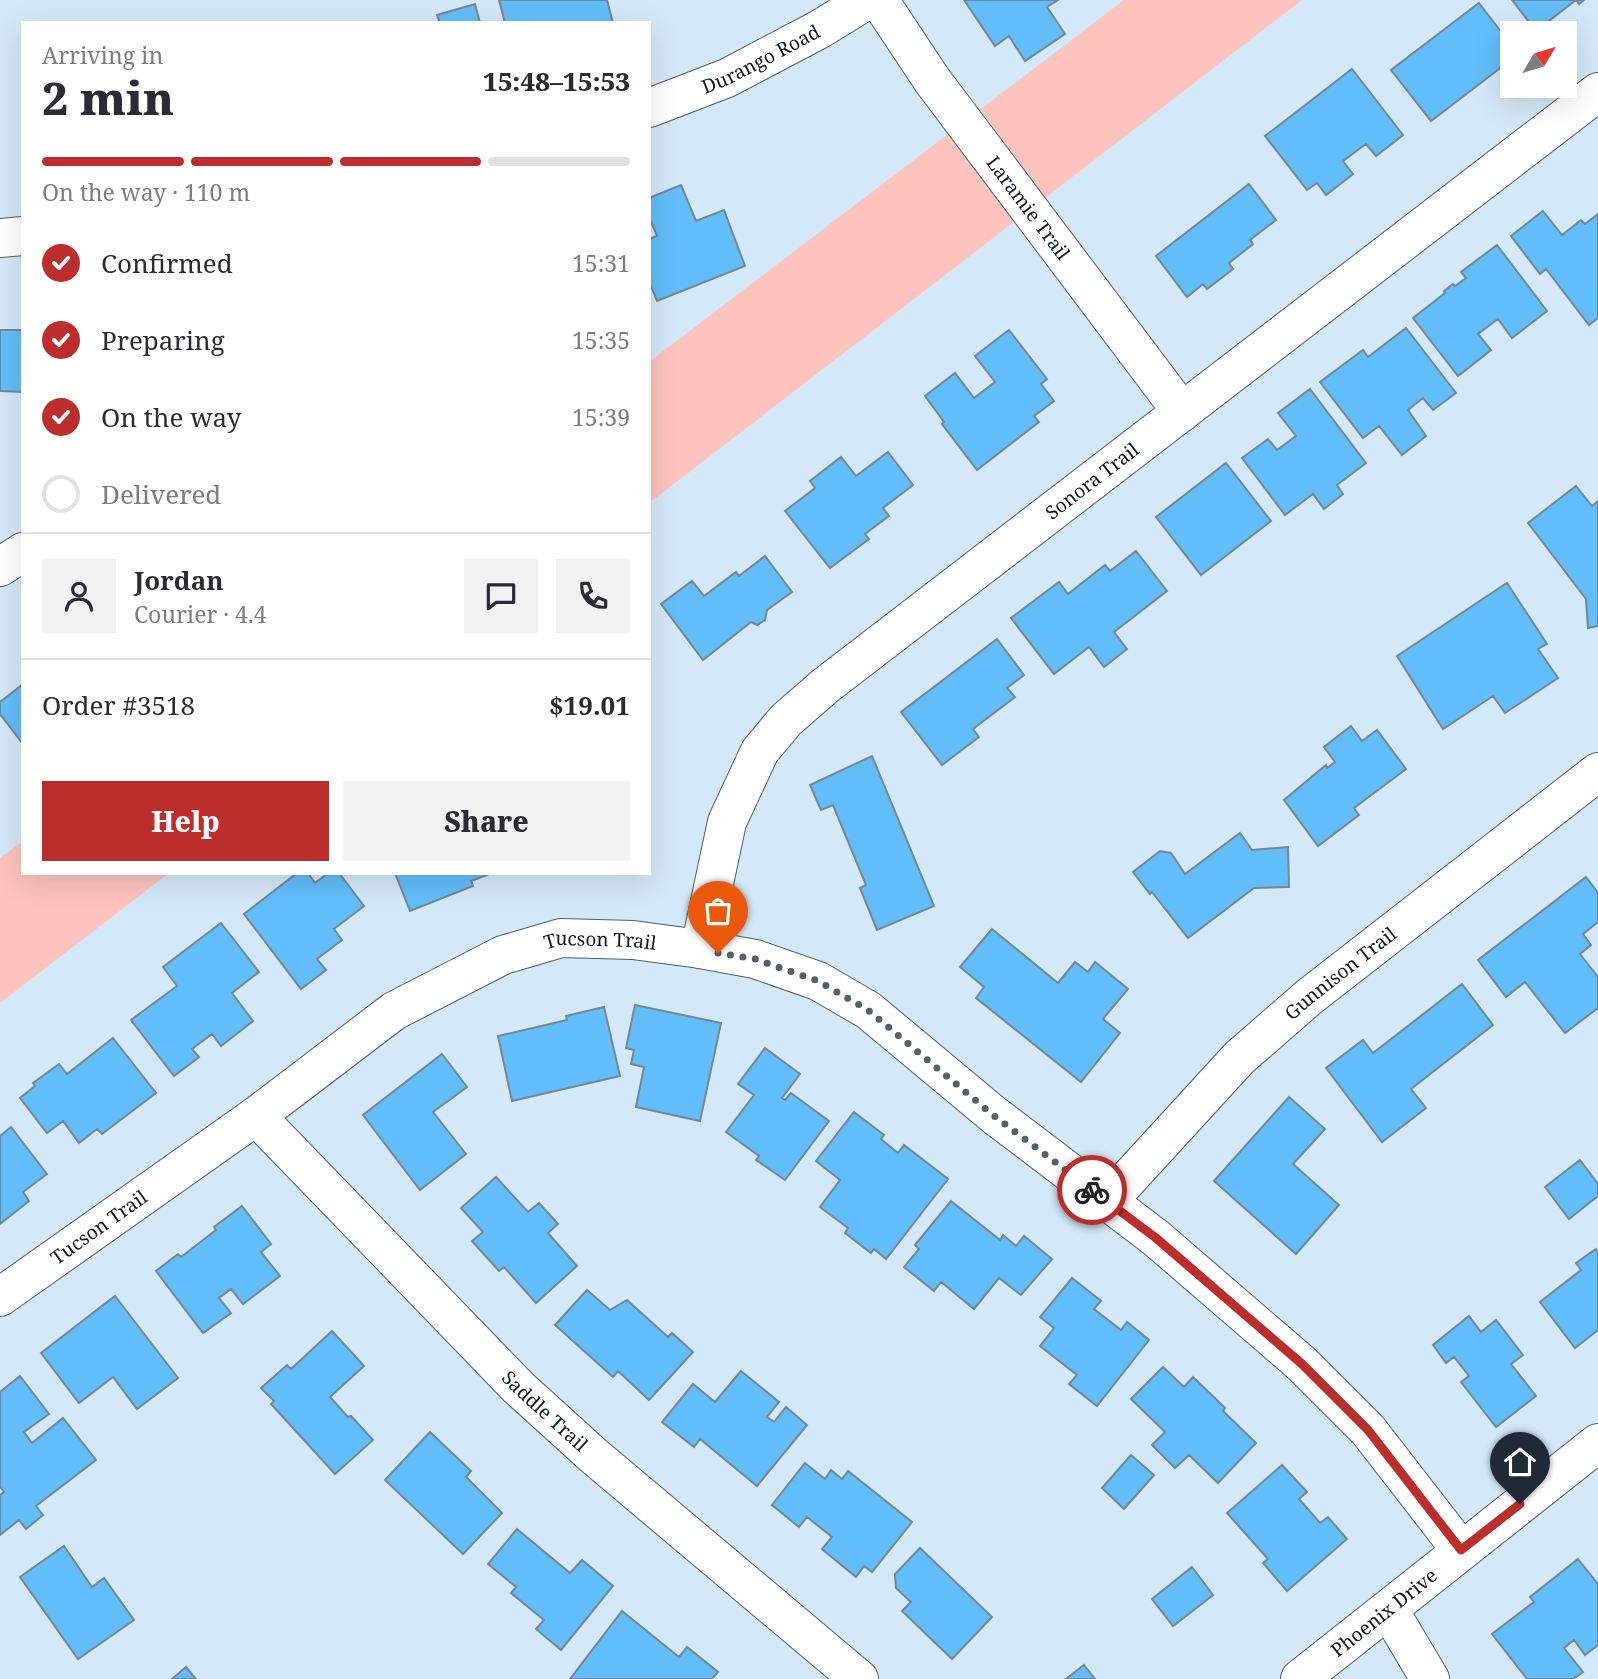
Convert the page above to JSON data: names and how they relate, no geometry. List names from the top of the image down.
{
  "streets": {
    "street": [
      "Durango Road",
      "Laramie Trail",
      "Sonora Trail",
      "Tucson Trail",
      "Gunnison Trail",
      "Saddle Trail",
      "Phoenix Drive"
    ]
  },
  "crossings": [
    ["Laramie Trail", "Sonora Trail"],
    ["Sonora Trail", "Tucson Trail"],
    ["Tucson Trail", "Gunnison Trail"],
    ["Tucson Trail", "Saddle Trail"],
    ["Tucson Trail", "Phoenix Drive"]
  ],
  "north": "top right",
  "page": {
    "heading": ["2 min", "Arriving in", "15:48–15:53"],
    "panel": [
      "Jordan",
      "Courier · 4.4",
      "Order #3518",
      "$19.01"
    ],
    "bar": "On the way · 110 m",
    "list": [
      ["Confirmed", "15:31"],
      ["Preparing", "15:35"],
      ["On the way", "15:39"],
      "Delivered"
    ],
    "buttons": ["Help", "Share"]
  }
}
